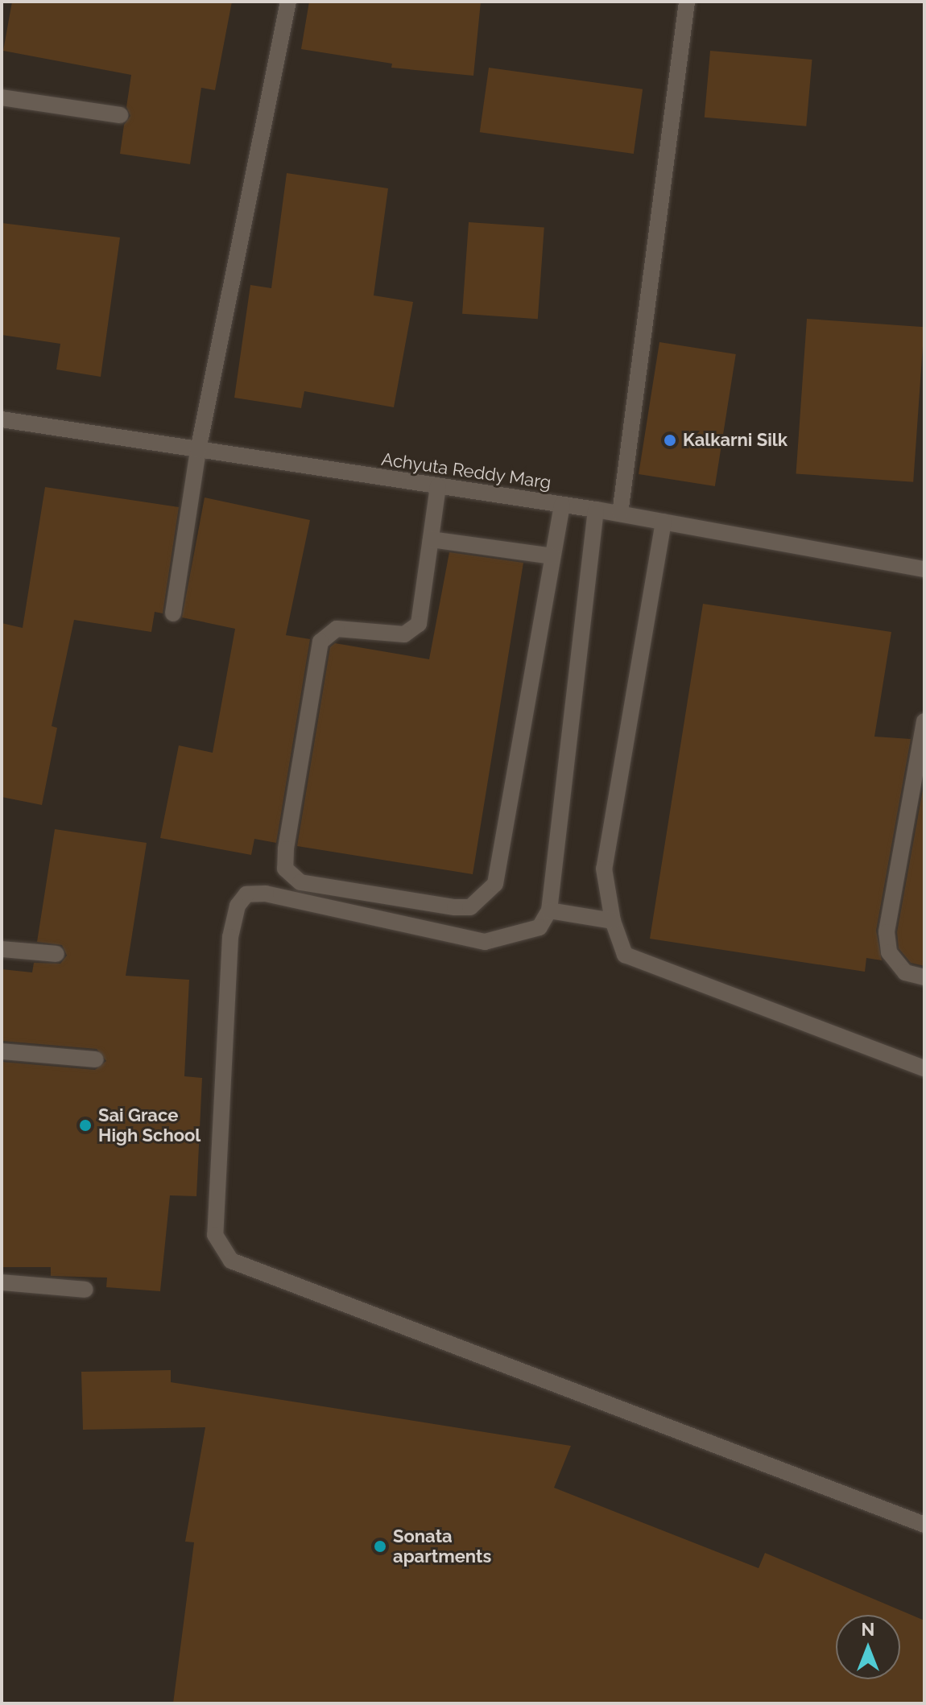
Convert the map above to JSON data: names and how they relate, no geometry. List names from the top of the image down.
{
  "streets": {
    "street": ["Achyuta Reddy Marg"]
  },
  "places": ["Kalkarni Silk", "Sai Grace High School", "Sonata apartments"],
  "north": "top"
}
